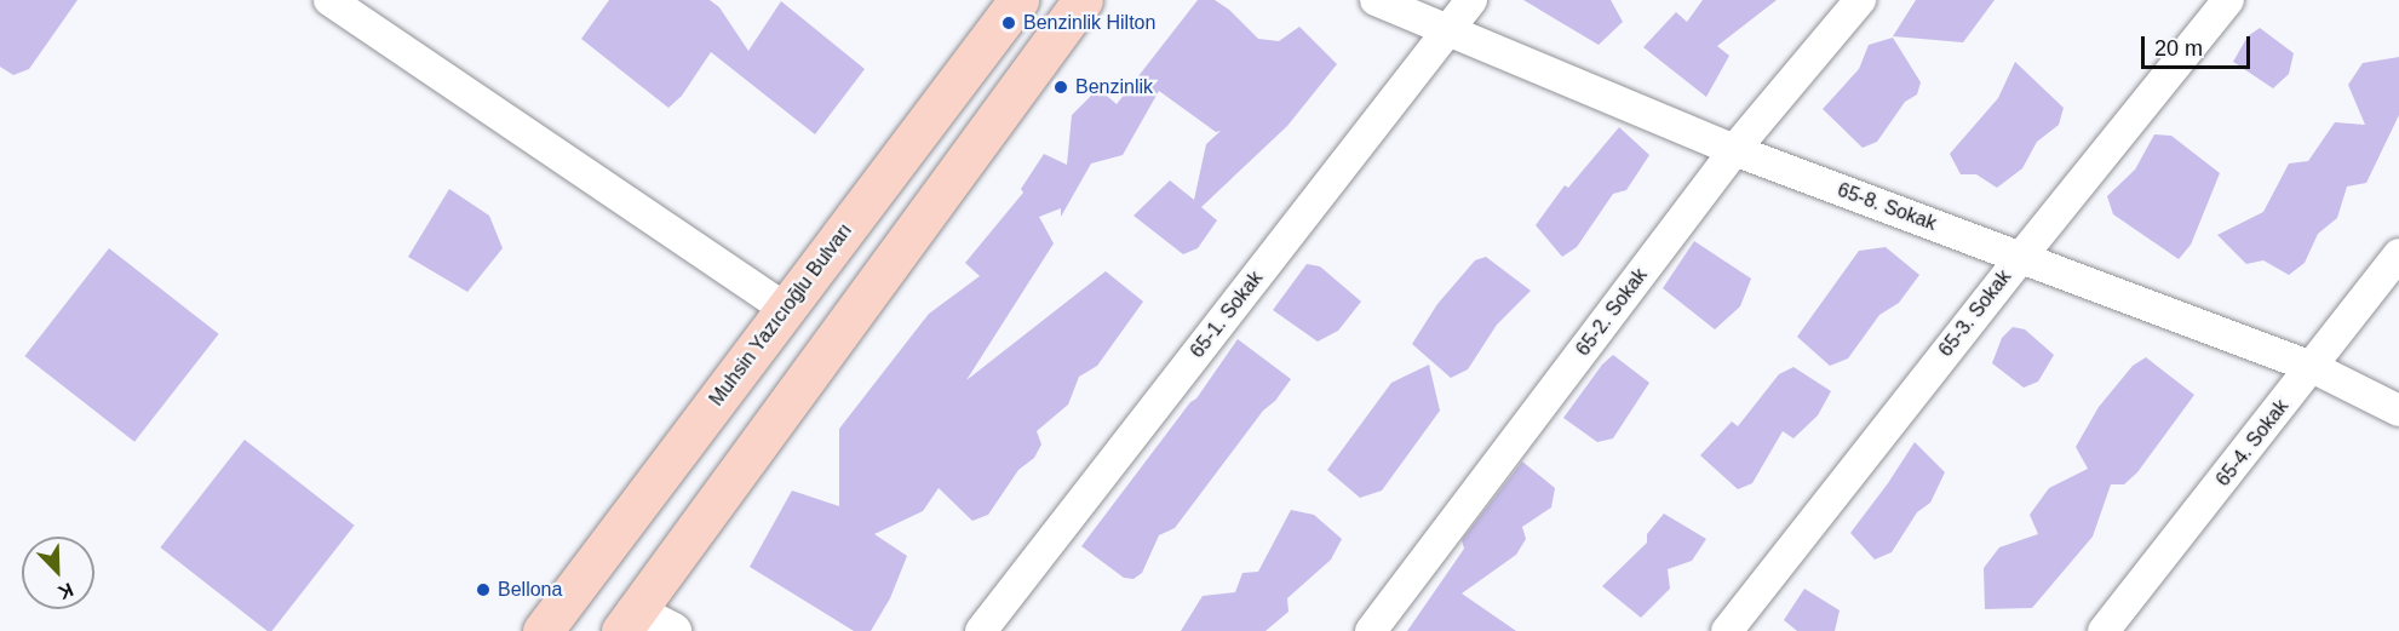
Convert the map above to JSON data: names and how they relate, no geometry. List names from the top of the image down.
{
  "streets": {
    "main road": ["Muhsin Yazıcıoğlu Bulvarı"],
    "street": [
      "65-8. Sokak",
      "65-2. Sokak",
      "65-3. Sokak",
      "65-1. Sokak",
      "65-4. Sokak"
    ]
  },
  "crossings": [
    ["65-8. Sokak", "65-2. Sokak"],
    ["65-8. Sokak", "65-3. Sokak"],
    ["65-8. Sokak", "65-1. Sokak"],
    ["65-8. Sokak", "65-4. Sokak"]
  ],
  "places": ["Benzinlik Hilton", "Benzinlik", "Bellona"],
  "scale_bar": "20 m",
  "north": "bottom right"
}
